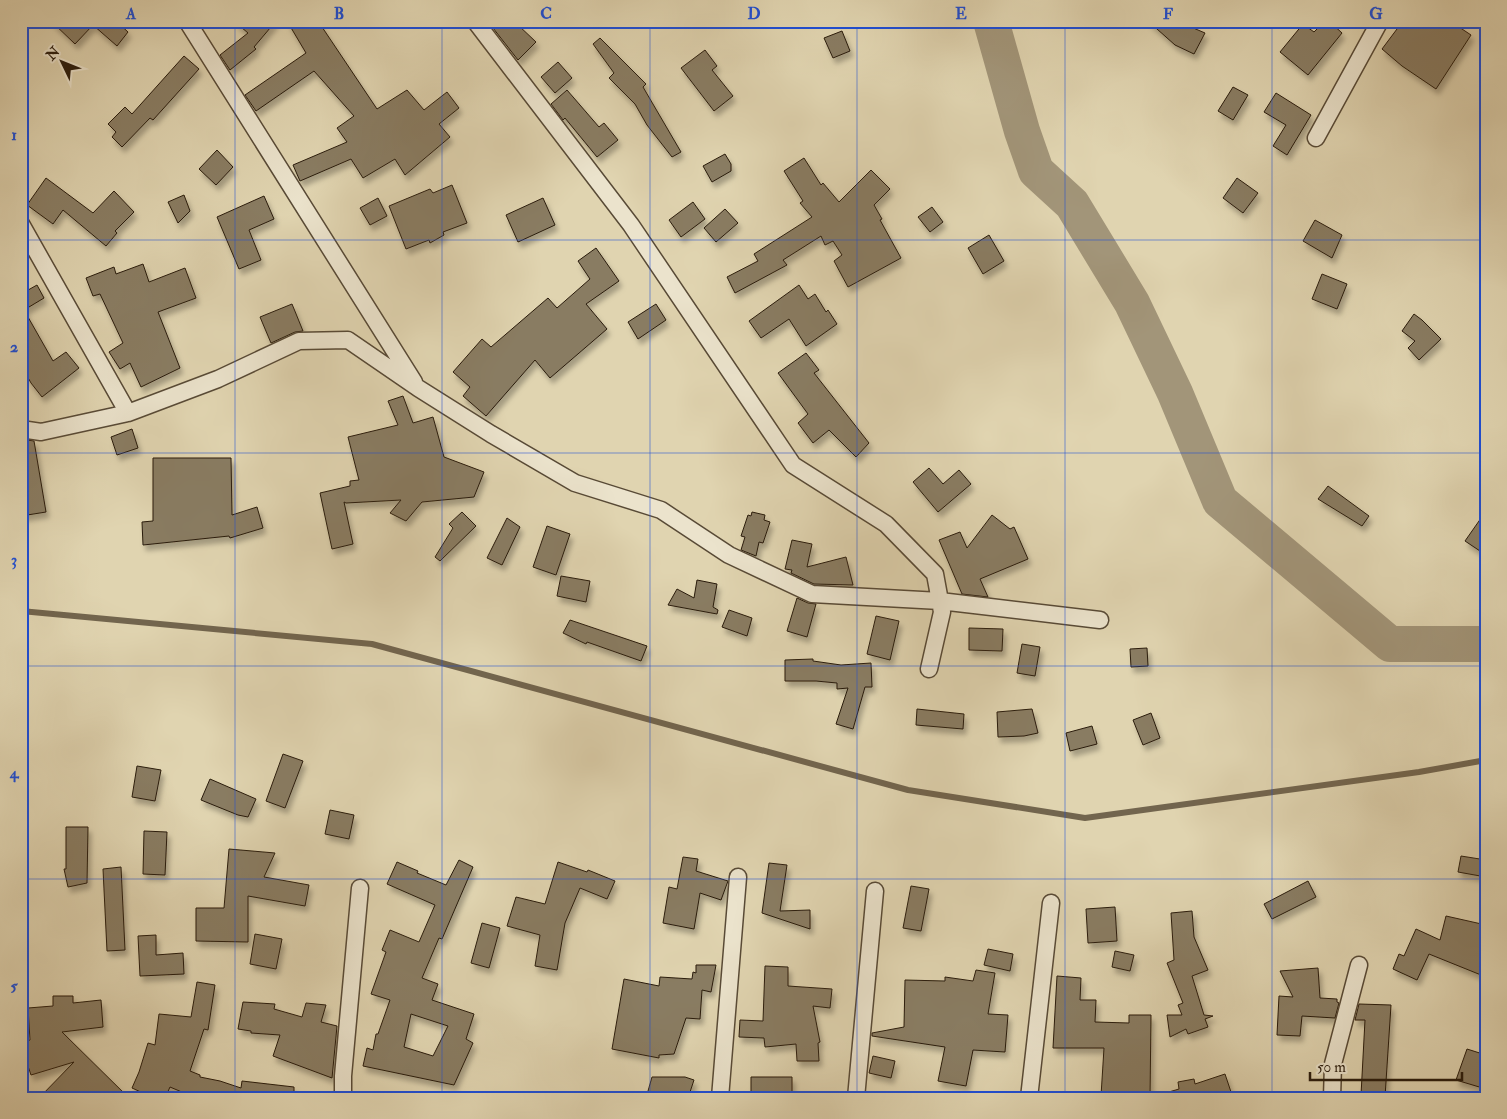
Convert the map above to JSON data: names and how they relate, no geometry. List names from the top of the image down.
{
  "scale_bar": "50 m",
  "north": "top left",
  "grid": {
    "columns": [
      "A",
      "B",
      "C",
      "D",
      "E",
      "F",
      "G"
    ],
    "rows": [
      "1",
      "2",
      "3",
      "4",
      "5"
    ]
  }
}
